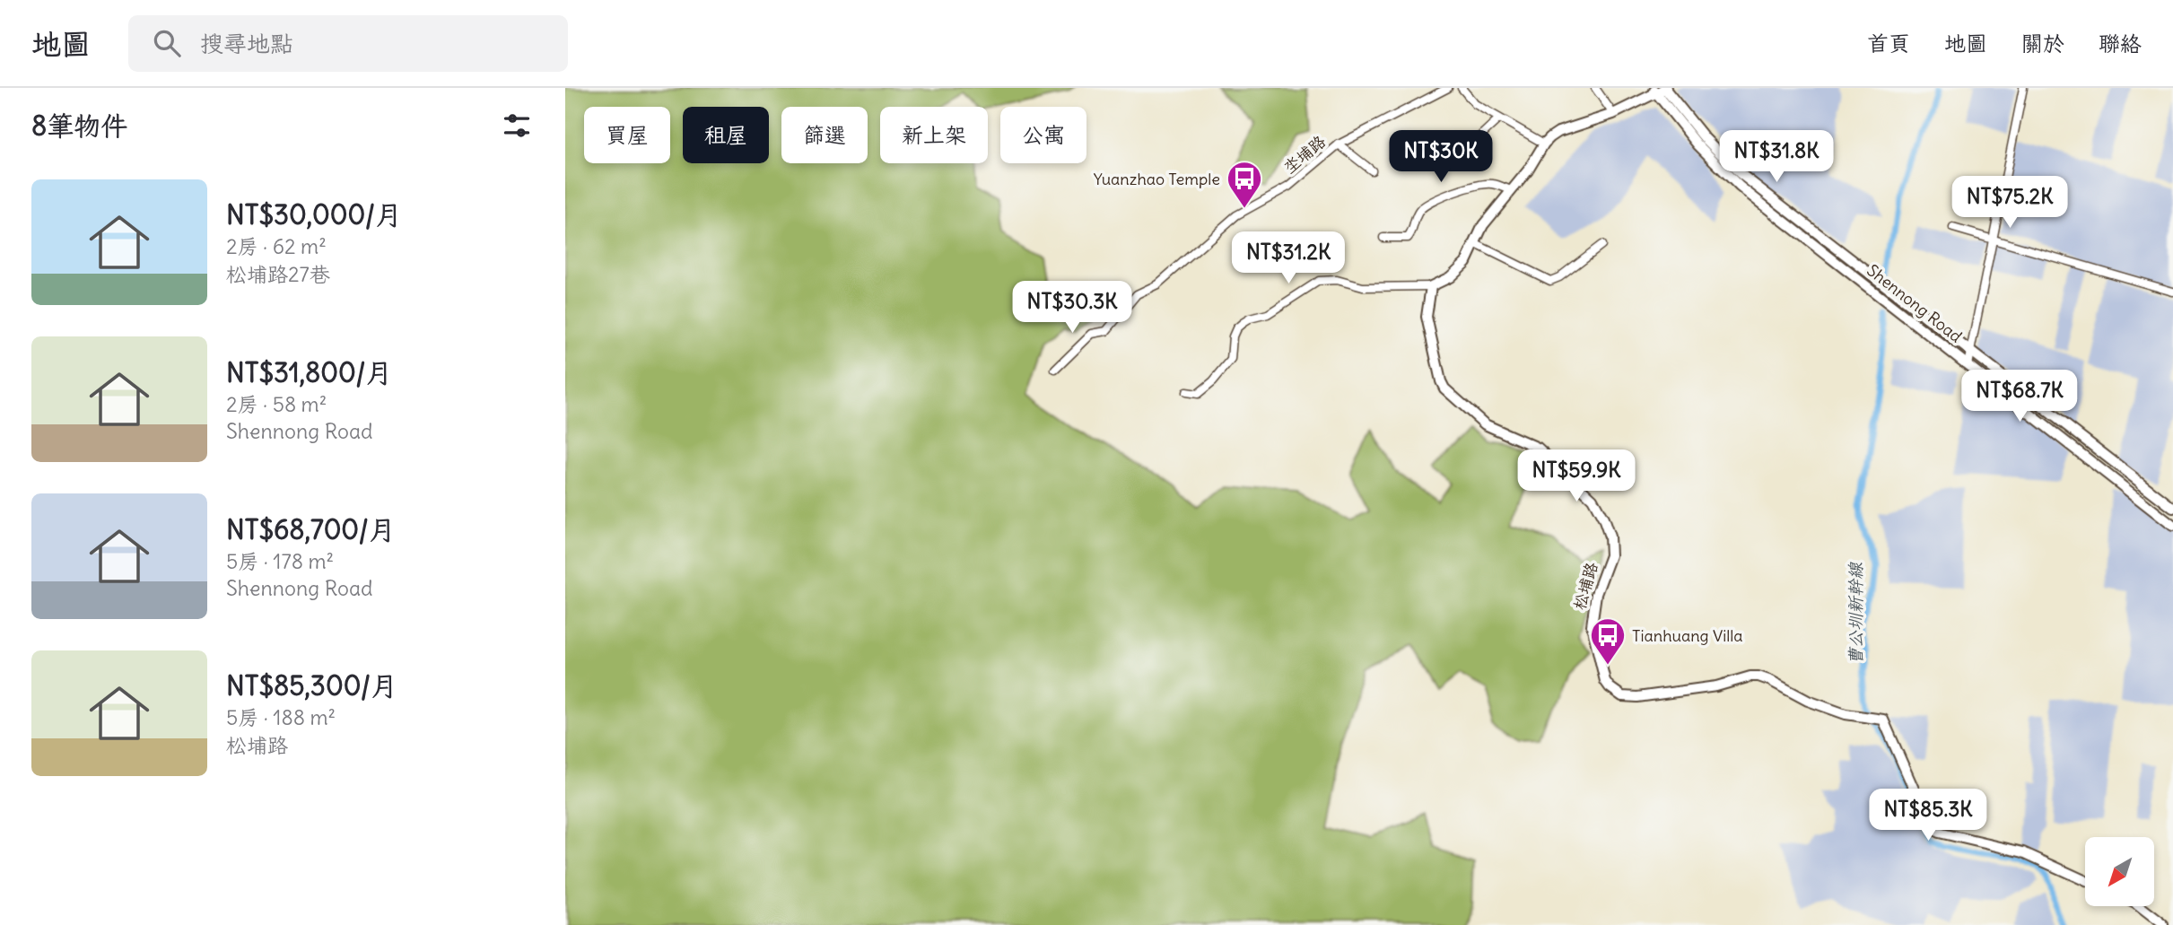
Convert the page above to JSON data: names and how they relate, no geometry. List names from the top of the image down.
{
  "streets": {
    "street": ["坔埔路", "Shennong Road", "松埔路"]
  },
  "water": ["曹公圳新幹線"],
  "places": {
    "bus stop": ["Yuanzhao Temple", "Tianhuang Villa"]
  },
  "north": "bottom left",
  "page": {
    "header": "地圖",
    "search": "搜尋地點",
    "nav": [
      "首頁",
      "地圖",
      "關於",
      "聯絡"
    ],
    "heading": "8筆物件",
    "chip": [
      "買屋",
      "租屋",
      "篩選",
      "新上架",
      "公寓"
    ],
    "price": [
      "NT$30K",
      "NT$31.8K",
      "NT$75.2K",
      "NT$31.2K",
      "NT$30.3K",
      "NT$68.7K",
      "NT$59.9K",
      "NT$85.3K"
    ],
    "list": [
      {
        "name": "NT$30,000/月",
        "note": "2房 · 62 m² · 松埔路27巷"
      },
      {
        "name": "NT$31,800/月",
        "note": "2房 · 58 m² · Shennong Road"
      },
      {
        "name": "NT$68,700/月",
        "note": "5房 · 178 m² · Shennong Road"
      },
      {
        "name": "NT$85,300/月",
        "note": "5房 · 188 m² · 松埔路"
      }
    ]
  }
}
